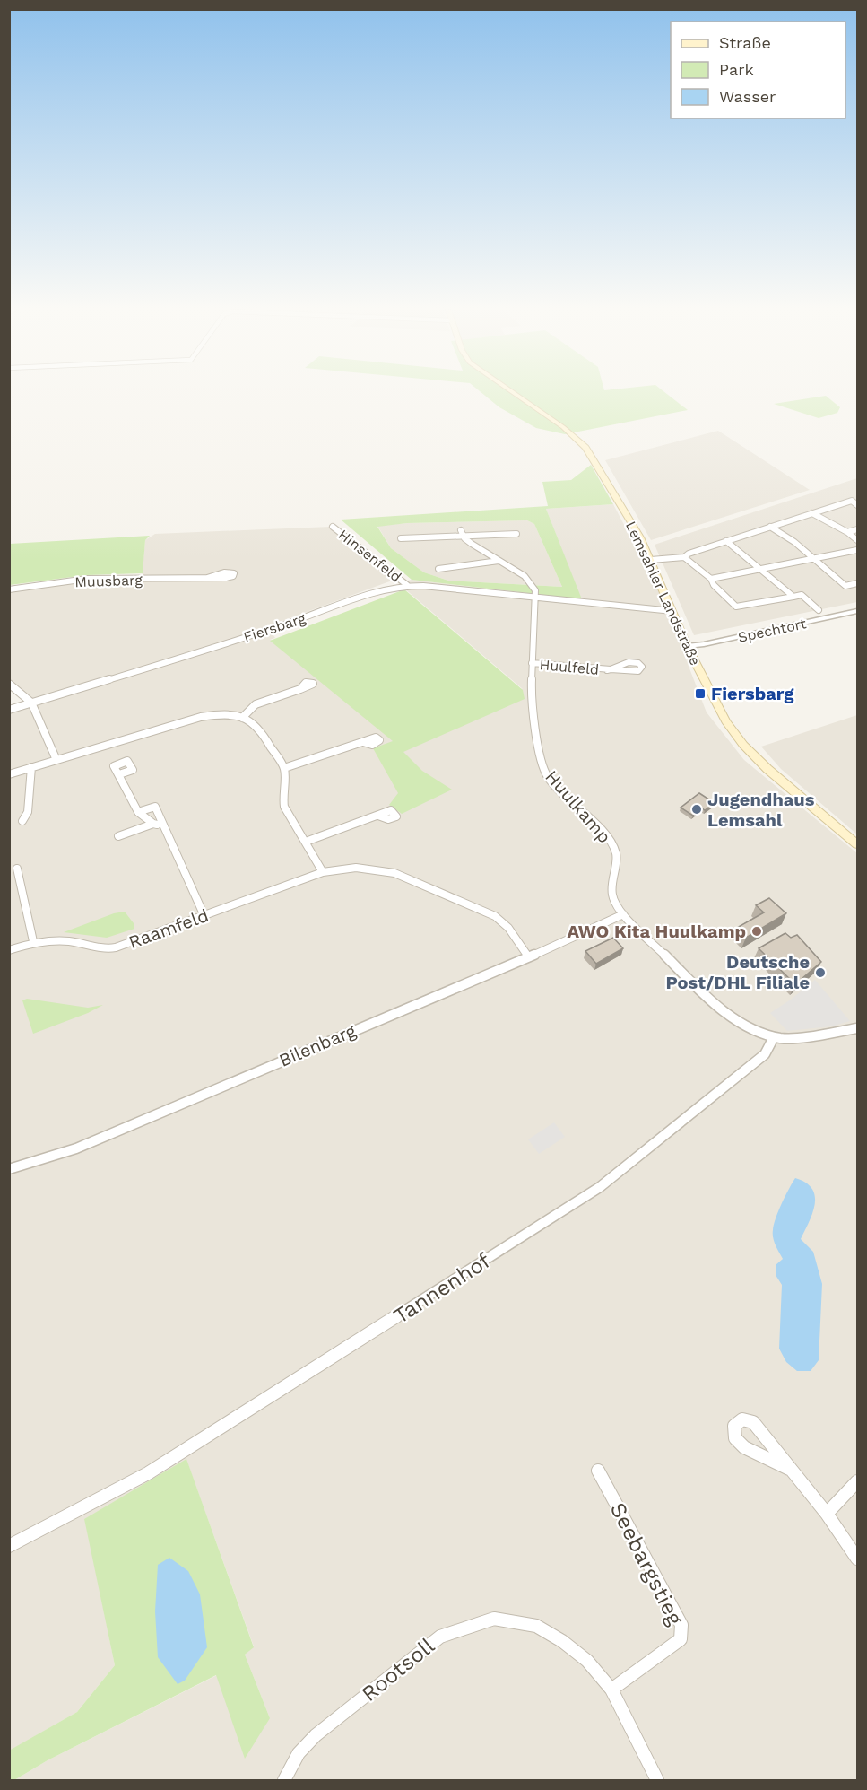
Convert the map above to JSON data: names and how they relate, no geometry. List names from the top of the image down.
{
  "streets": {
    "main road": ["Lemsahler Landstraße"],
    "street": [
      "Hinsenfeld",
      "Muusbarg",
      "Fiersbarg",
      "Spechtort",
      "Huulfeld",
      "Huulkamp",
      "Raamfeld",
      "Bilenbarg",
      "Tannenhof",
      "Seebargstieg",
      "Rootsoll"
    ]
  },
  "crossings": [
    ["Hinsenfeld", "Fiersbarg"],
    ["Lemsahler Landstraße", "Fiersbarg"],
    ["Lemsahler Landstraße", "Spechtort"],
    ["Fiersbarg", "Huulkamp"],
    ["Huulfeld", "Huulkamp"],
    ["Huulkamp", "Bilenbarg"],
    ["Huulkamp", "Tannenhof"],
    ["Raamfeld", "Bilenbarg"],
    ["Seebargstieg", "Rootsoll"]
  ],
  "places": {
    "transit": ["Fiersbarg"],
    "other": ["Jugendhaus Lemsahl", "AWO Kita Huulkamp", "Deutsche Post/DHL Filiale"]
  },
  "legend": ["Straße", "Park", "Wasser"]
}
